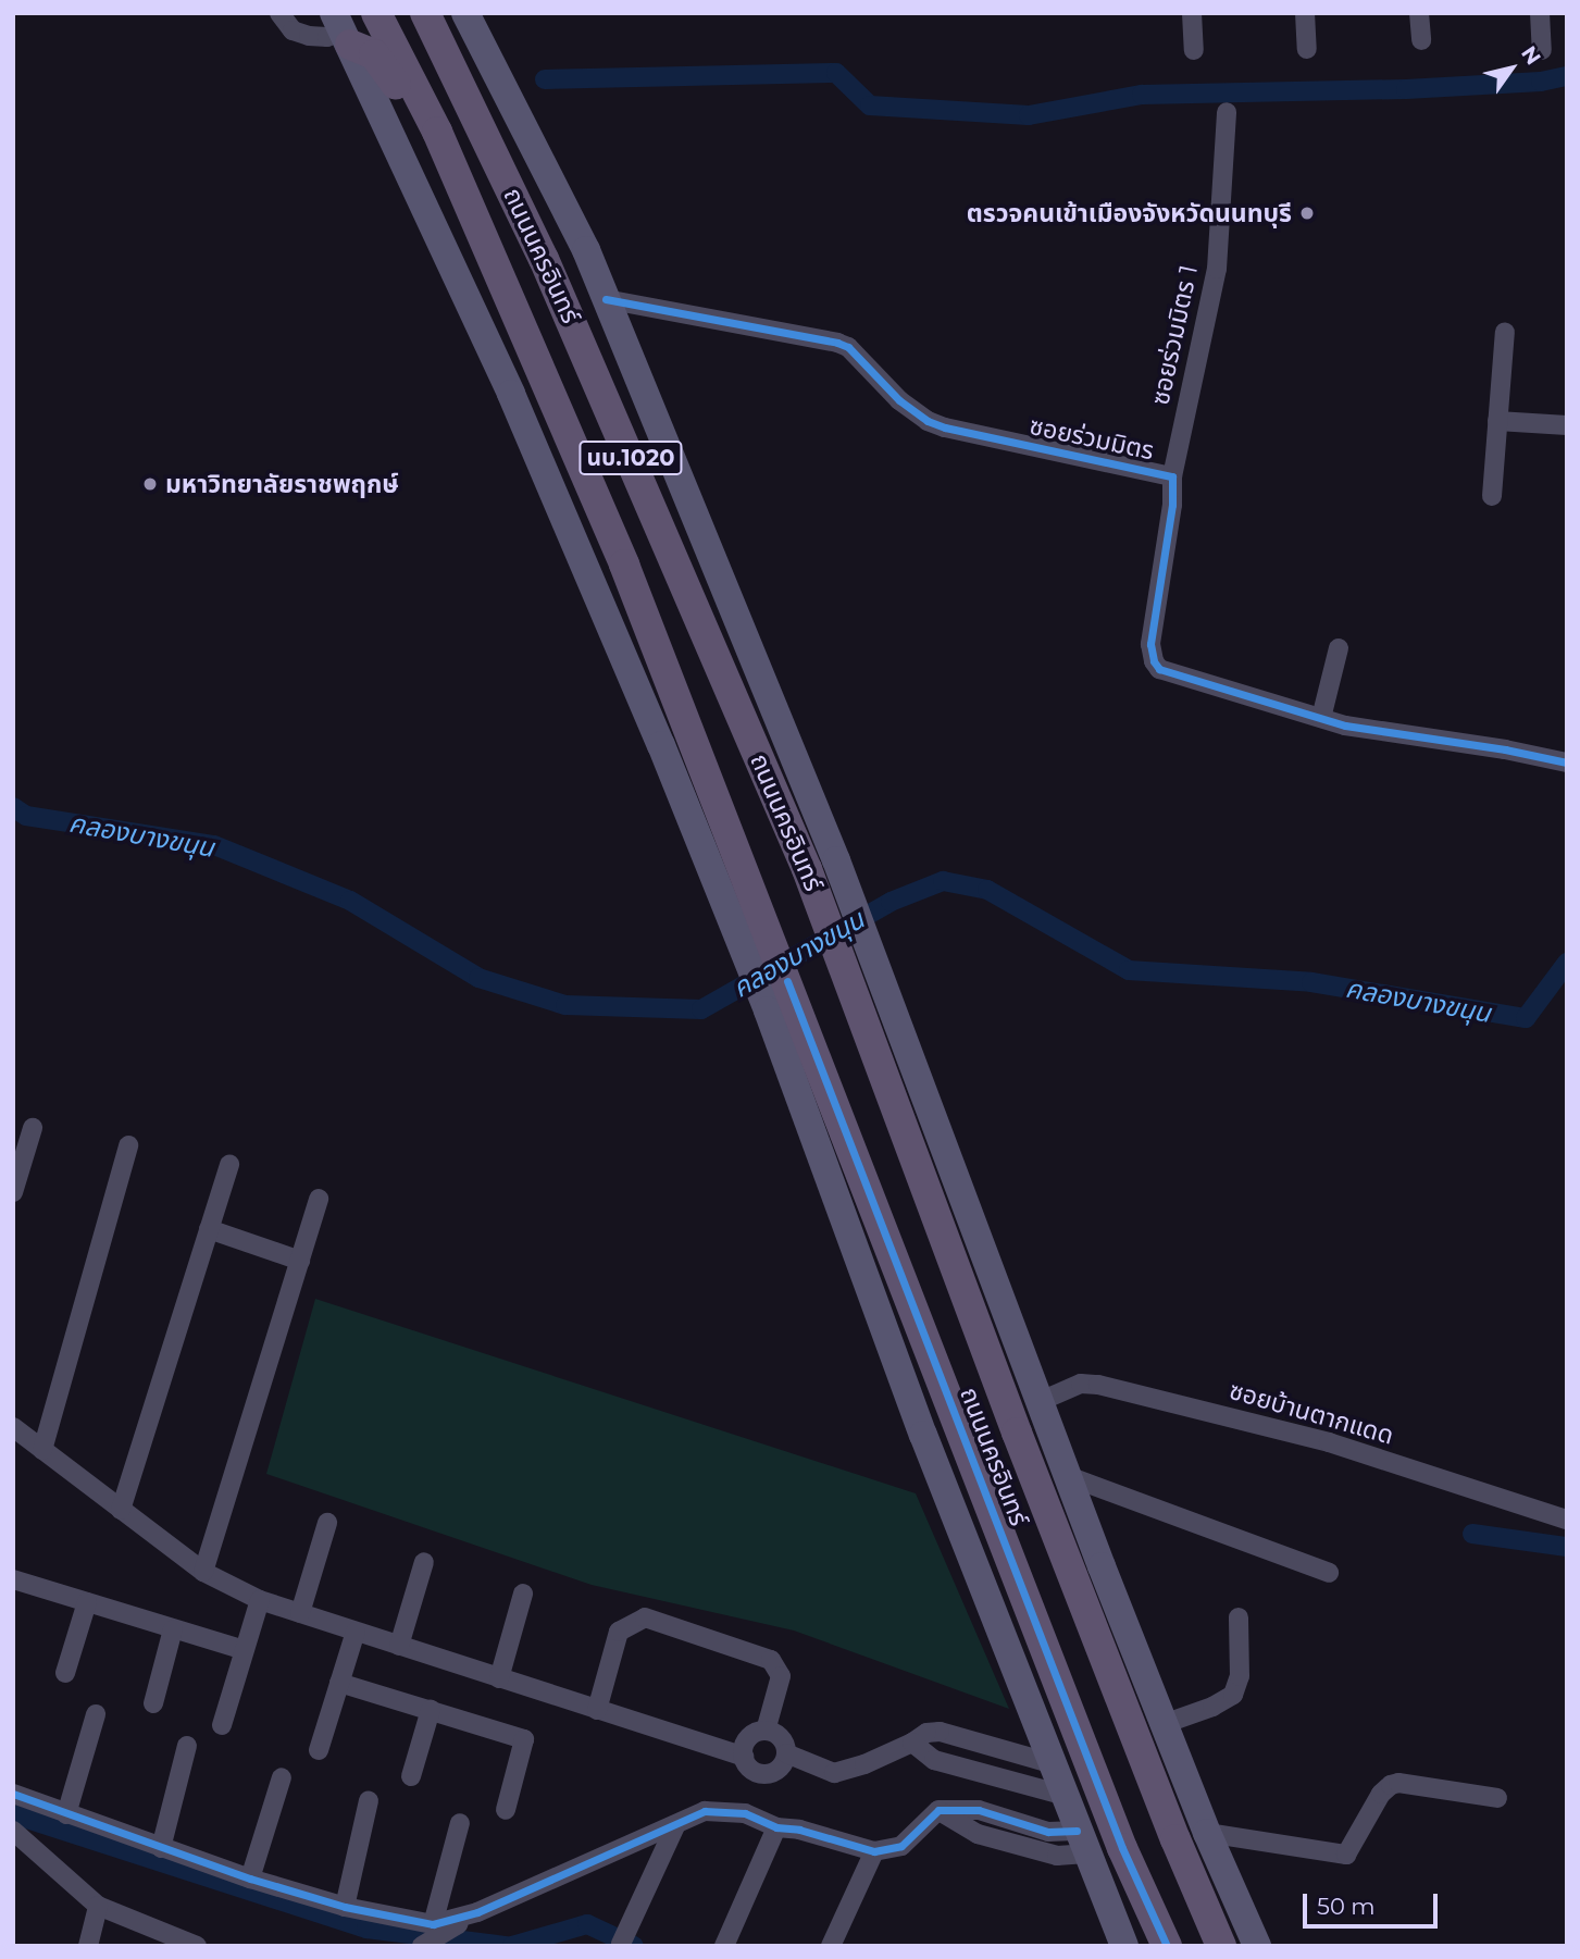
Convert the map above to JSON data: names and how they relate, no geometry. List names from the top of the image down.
{
  "streets": {
    "main road": ["ถนนนครอินทร์", "นบ.1020"],
    "street": ["ซอยร่วมมิตร 1", "ซอยร่วมมิตร", "ซอยบ้านตากแดด"]
  },
  "crossings": [
    ["ถนนนครอินทร์", "ซอยร่วมมิตร"],
    ["ถนนนครอินทร์", "ซอยบ้านตากแดด"],
    ["ซอยร่วมมิตร 1", "ซอยร่วมมิตร"]
  ],
  "water": ["คลองบางขนุน"],
  "places": ["ตรวจคนเข้าเมืองจังหวัดนนทบุรี", "มหาวิทยาลัยราชพฤกษ์"],
  "scale_bar": "50 m",
  "north": "top right"
}
